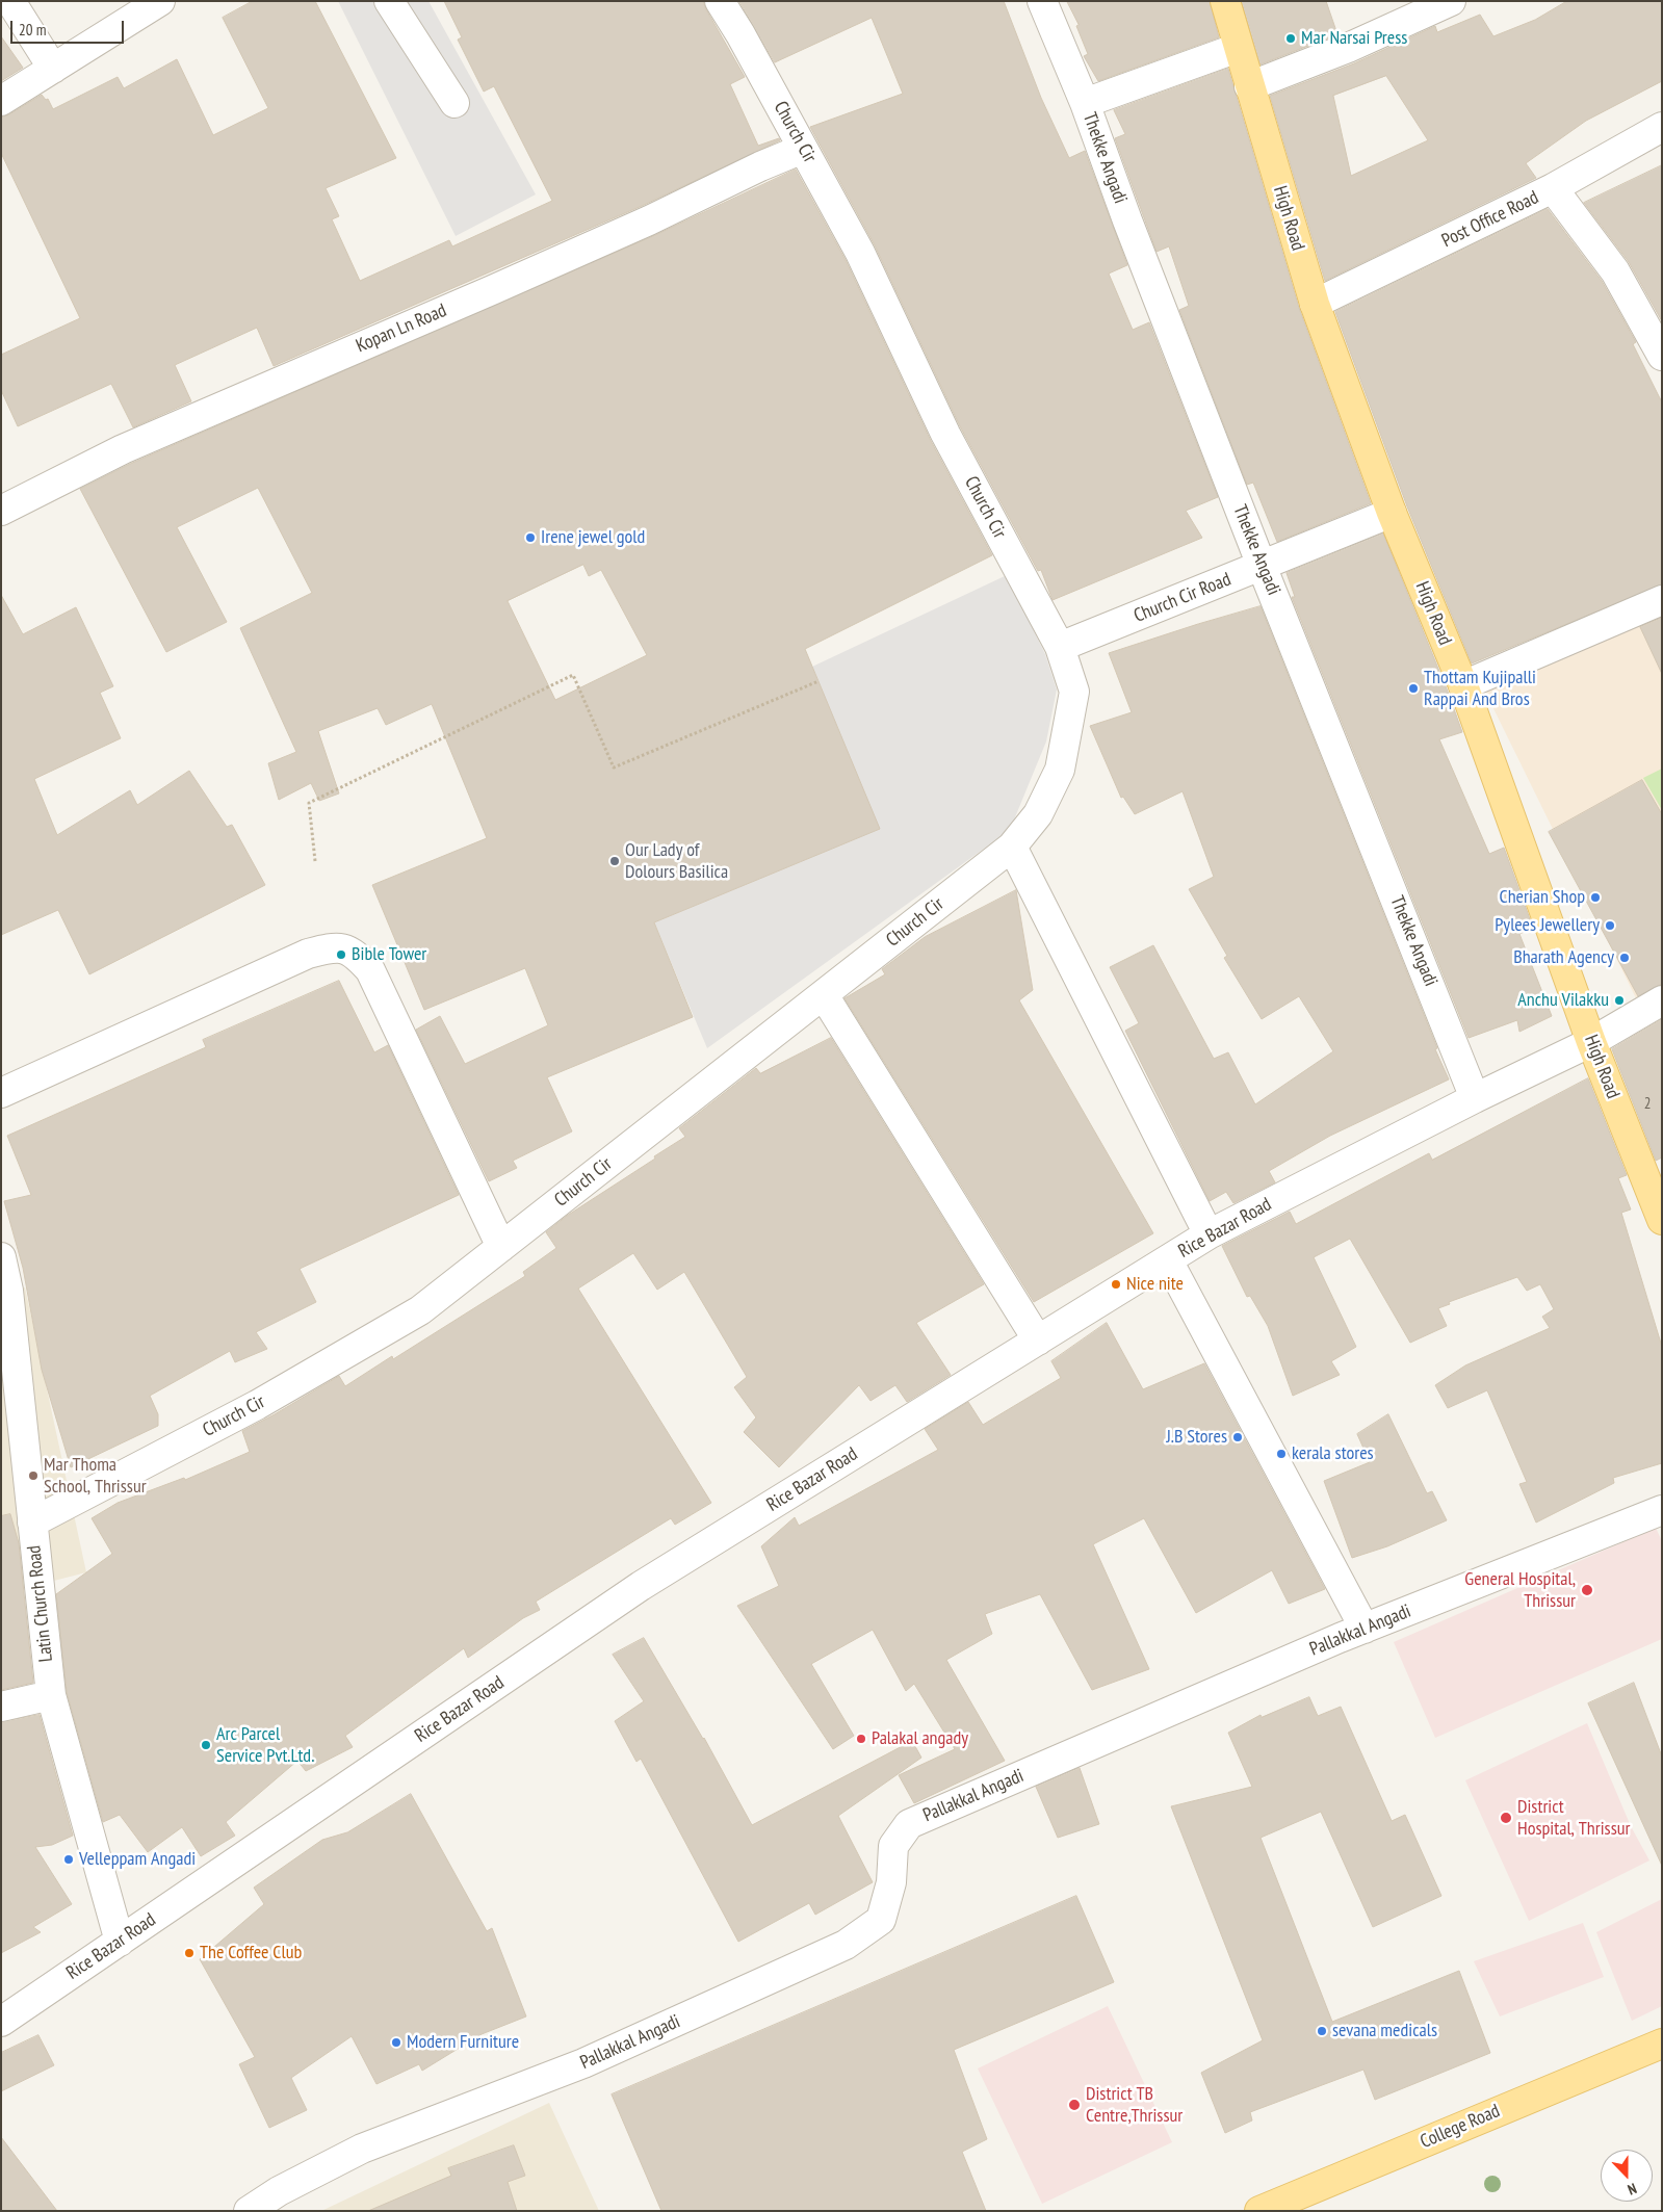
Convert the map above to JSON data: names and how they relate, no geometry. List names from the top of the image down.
{
  "streets": {
    "main road": ["High Road", "College Road"],
    "street": [
      "Church Cir",
      "Thekke Angadi",
      "Post Office Road",
      "Kopan Ln Road",
      "Church Cir Road",
      "Rice Bazar Road",
      "Latin Church Road",
      "Pallakkal Angadi"
    ]
  },
  "crossings": [
    ["Church Cir", "Kopan Ln Road"],
    ["Church Cir", "Church Cir Road"],
    ["Church Cir", "Latin Church Road"],
    ["Thekke Angadi", "Church Cir Road"],
    ["Thekke Angadi", "Rice Bazar Road"],
    ["High Road", "Post Office Road"],
    ["High Road", "Church Cir Road"],
    ["High Road", "Rice Bazar Road"],
    ["Rice Bazar Road", "Latin Church Road"]
  ],
  "places": [
    "Mar Narsai Press",
    "Irene jewel gold",
    "Thottam Kujipalli Rappai And Bros",
    "Our Lady of Dolours Basilica",
    "Cherian Shop",
    "Pylees Jewellery",
    "Bible Tower",
    "Bharath Agency",
    "Anchu Vilakku",
    "Nice nite",
    "J.B Stores",
    "kerala stores",
    "Mar Thoma School, Thrissur",
    "General Hospital, Thrissur",
    "Palakal angady",
    "Arc Parcel Service Pvt.Ltd.",
    "District Hospital, Thrissur",
    "Velleppam Angadi",
    "The Coffee Club",
    "sevana medicals",
    "Modern Furniture",
    "District TB Centre,Thrissur"
  ],
  "house_numbers": ["2"],
  "scale_bar": "20 m",
  "north": "bottom"
}
